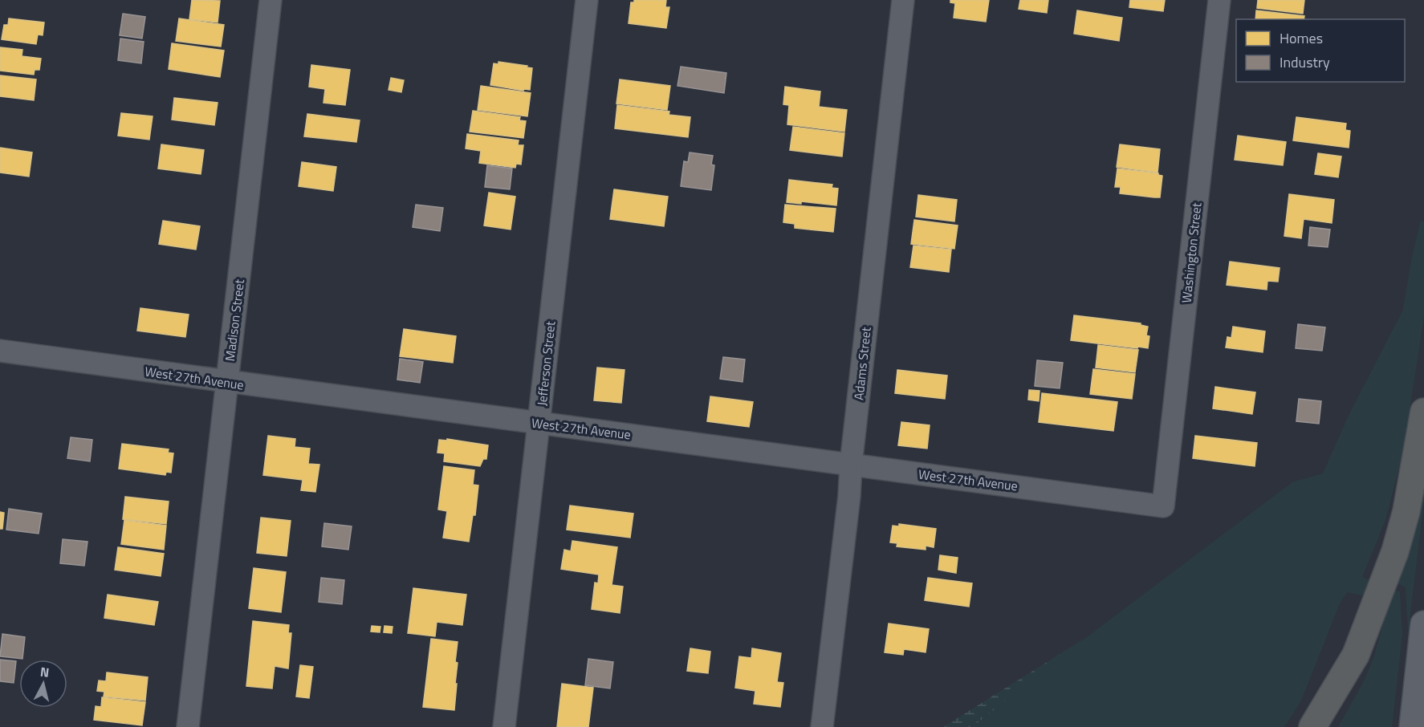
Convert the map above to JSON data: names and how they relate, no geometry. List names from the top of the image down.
{
  "streets": {
    "street": [
      "Washington Street",
      "Madison Street",
      "Jefferson Street",
      "Adams Street",
      "West 27th Avenue"
    ]
  },
  "crossings": [
    ["Washington Street", "West 27th Avenue"],
    ["Madison Street", "West 27th Avenue"],
    ["Jefferson Street", "West 27th Avenue"],
    ["Adams Street", "West 27th Avenue"]
  ],
  "legend": ["Homes", "Industry"],
  "north": "top"
}
